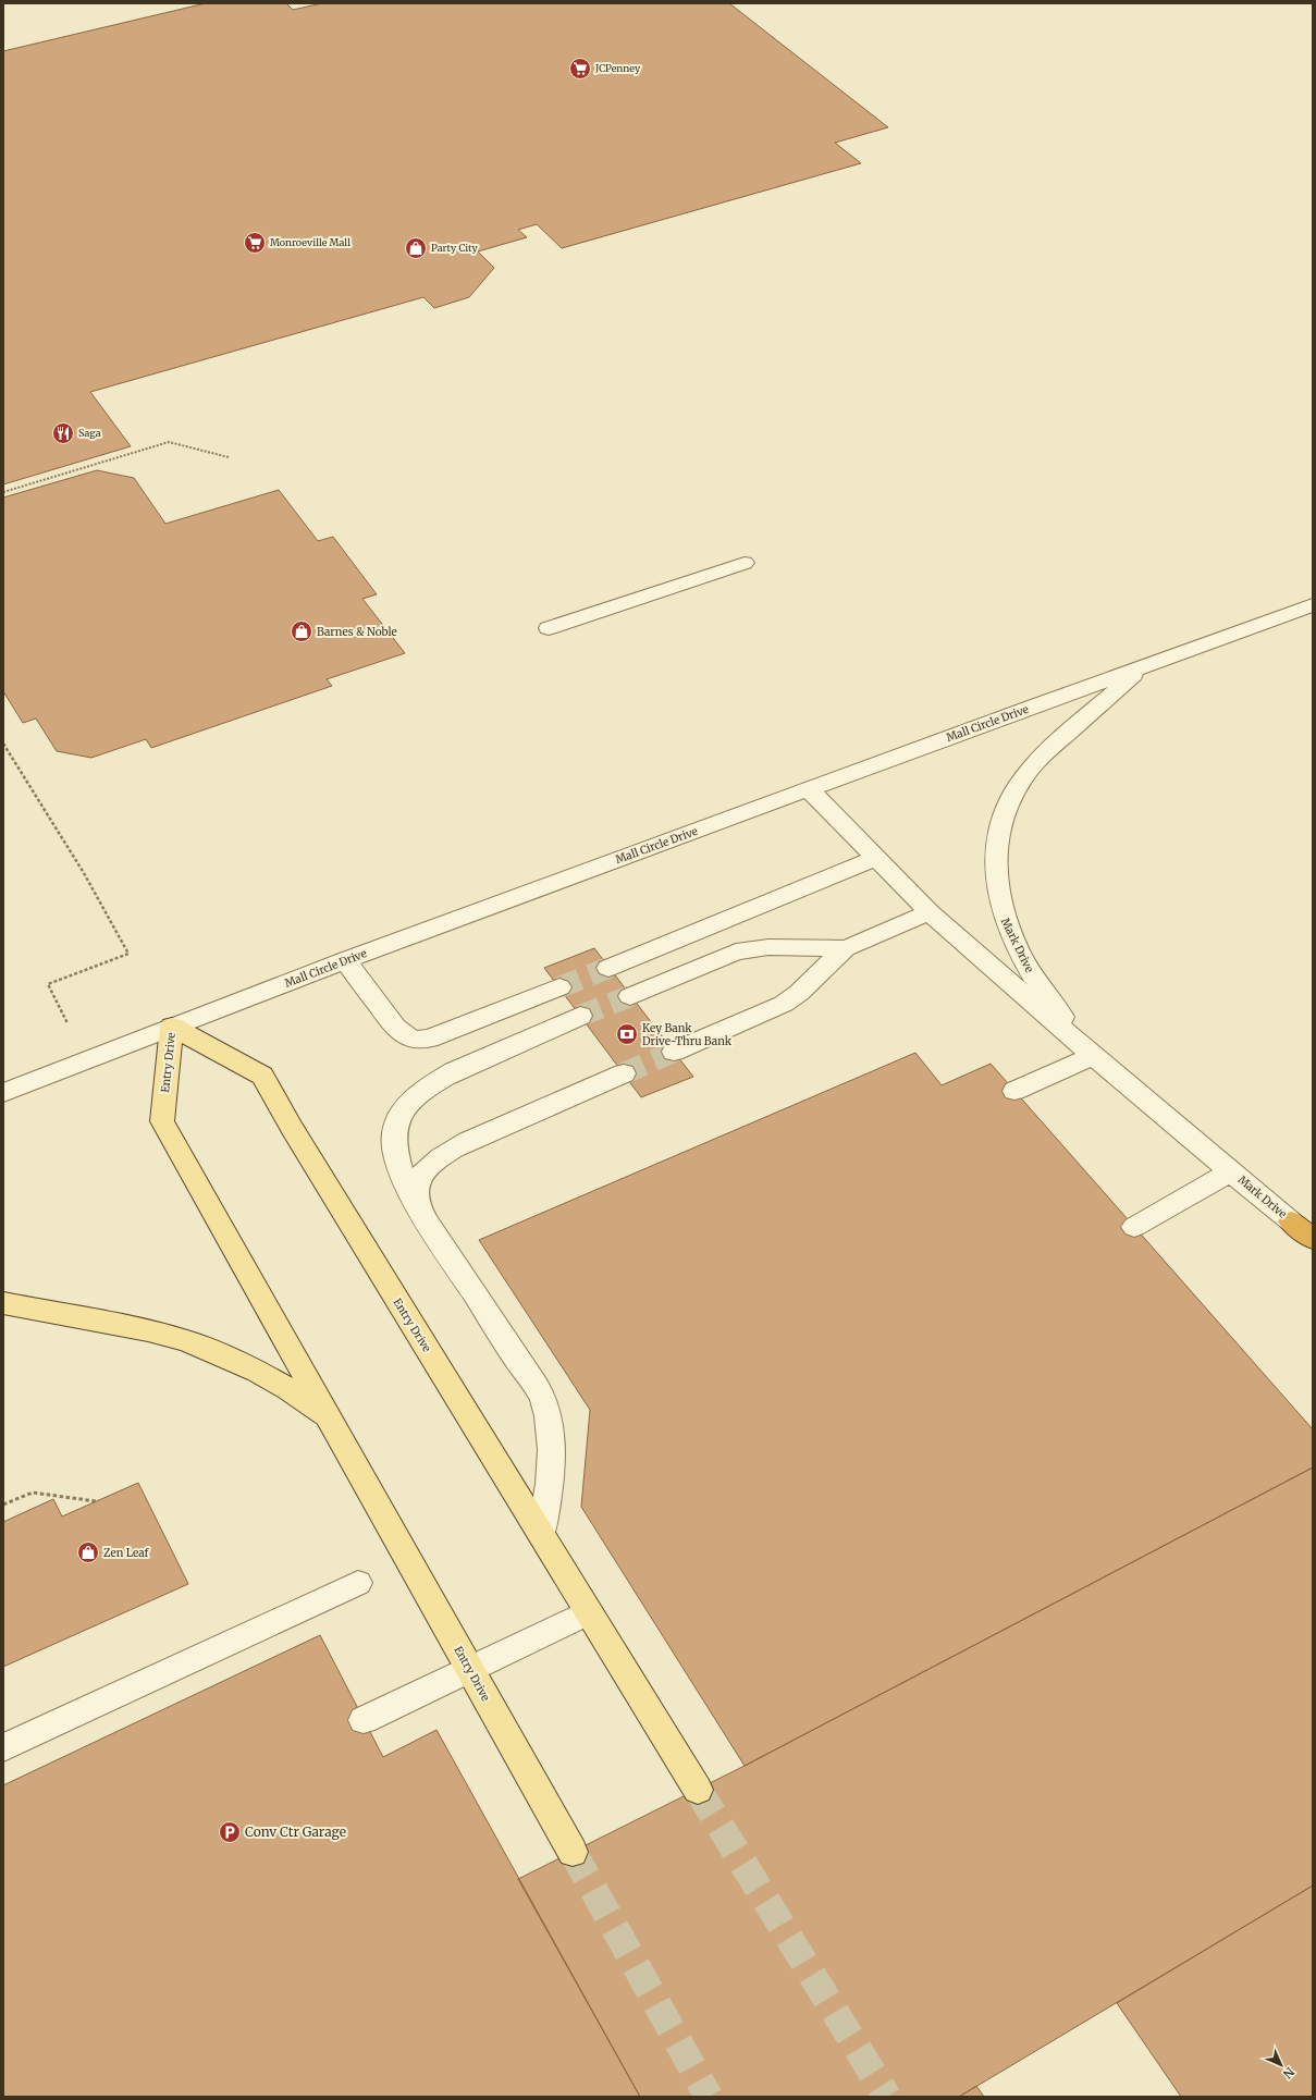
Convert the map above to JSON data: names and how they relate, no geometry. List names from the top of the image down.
{
  "streets": {
    "main road": ["Entry Drive"],
    "street": ["Mall Circle Drive", "Mark Drive"]
  },
  "crossings": [
    ["Mall Circle Drive", "Mark Drive"],
    ["Mall Circle Drive", "Entry Drive"]
  ],
  "places": {
    "supermarket": ["JCPenney", "Monroeville Mall"],
    "shop": ["Party City", "Barnes & Noble", "Zen Leaf"],
    "restaurant": ["Saga"],
    "bank": ["Key Bank Drive-Thru Bank"],
    "parking": ["Conv Ctr Garage"]
  },
  "north": "bottom right"
}
